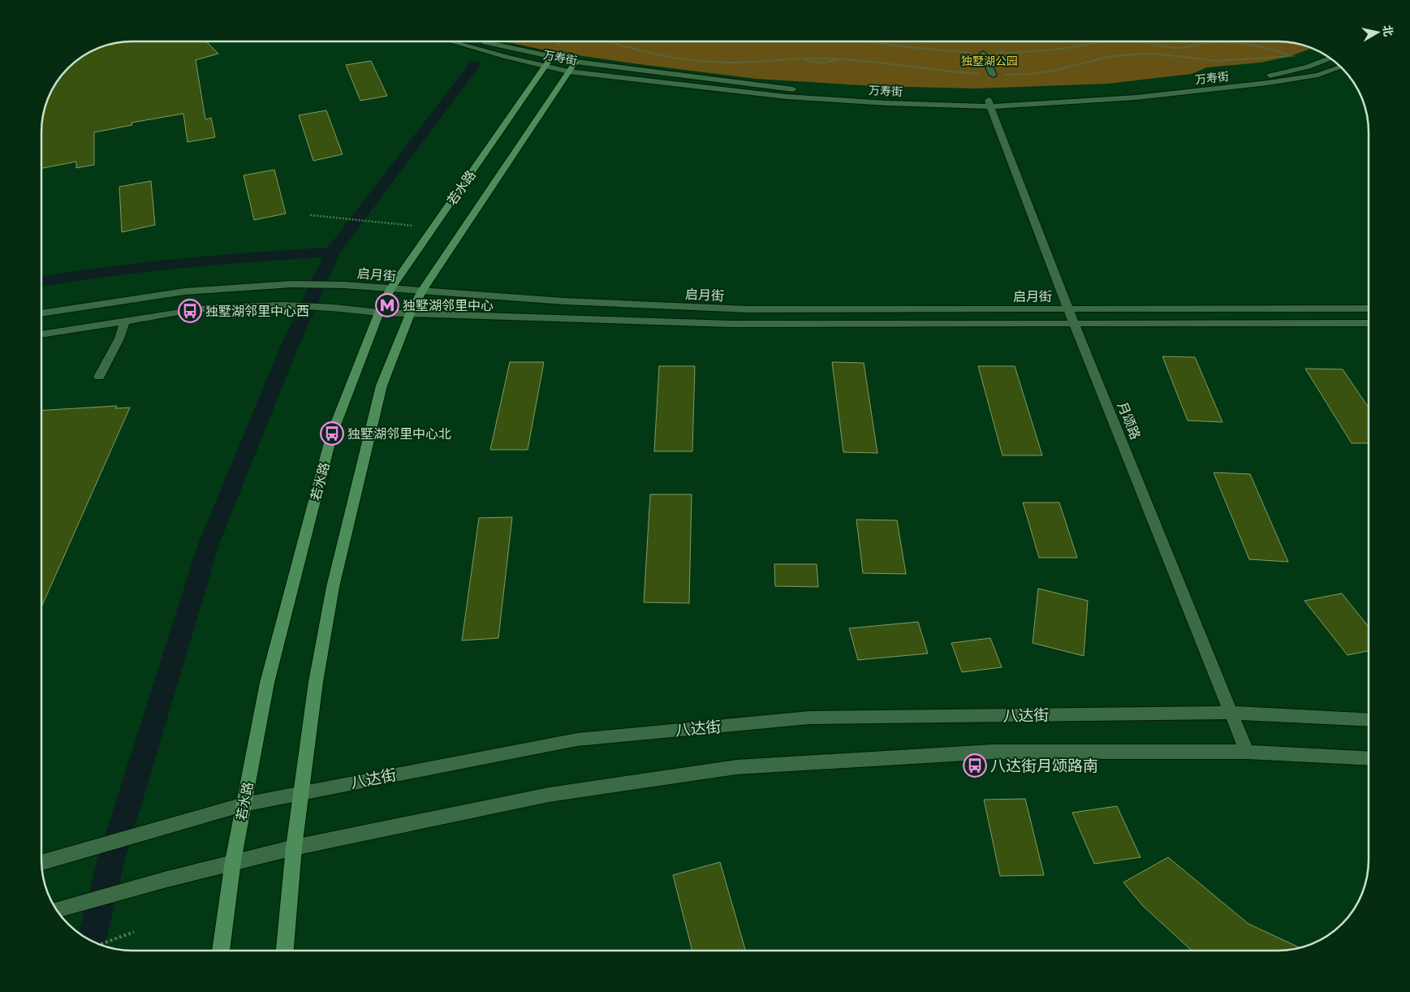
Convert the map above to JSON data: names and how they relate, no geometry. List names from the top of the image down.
{
  "streets": {
    "main road": ["若水路"],
    "street": [
      "万寿街",
      "启月街",
      "月颂路",
      "八达街"
    ]
  },
  "crossings": [
    ["万寿街", "若水路"],
    ["万寿街", "月颂路"],
    ["若水路", "启月街"],
    ["若水路", "八达街"],
    ["启月街", "月颂路"],
    ["月颂路", "八达街"]
  ],
  "parks": ["独墅湖公园"],
  "places": {
    "metro station": ["独墅湖邻里中心"],
    "bus stop": ["独墅湖邻里中心西", "独墅湖邻里中心北", "八达街月颂路南"]
  },
  "north": "right"
}
